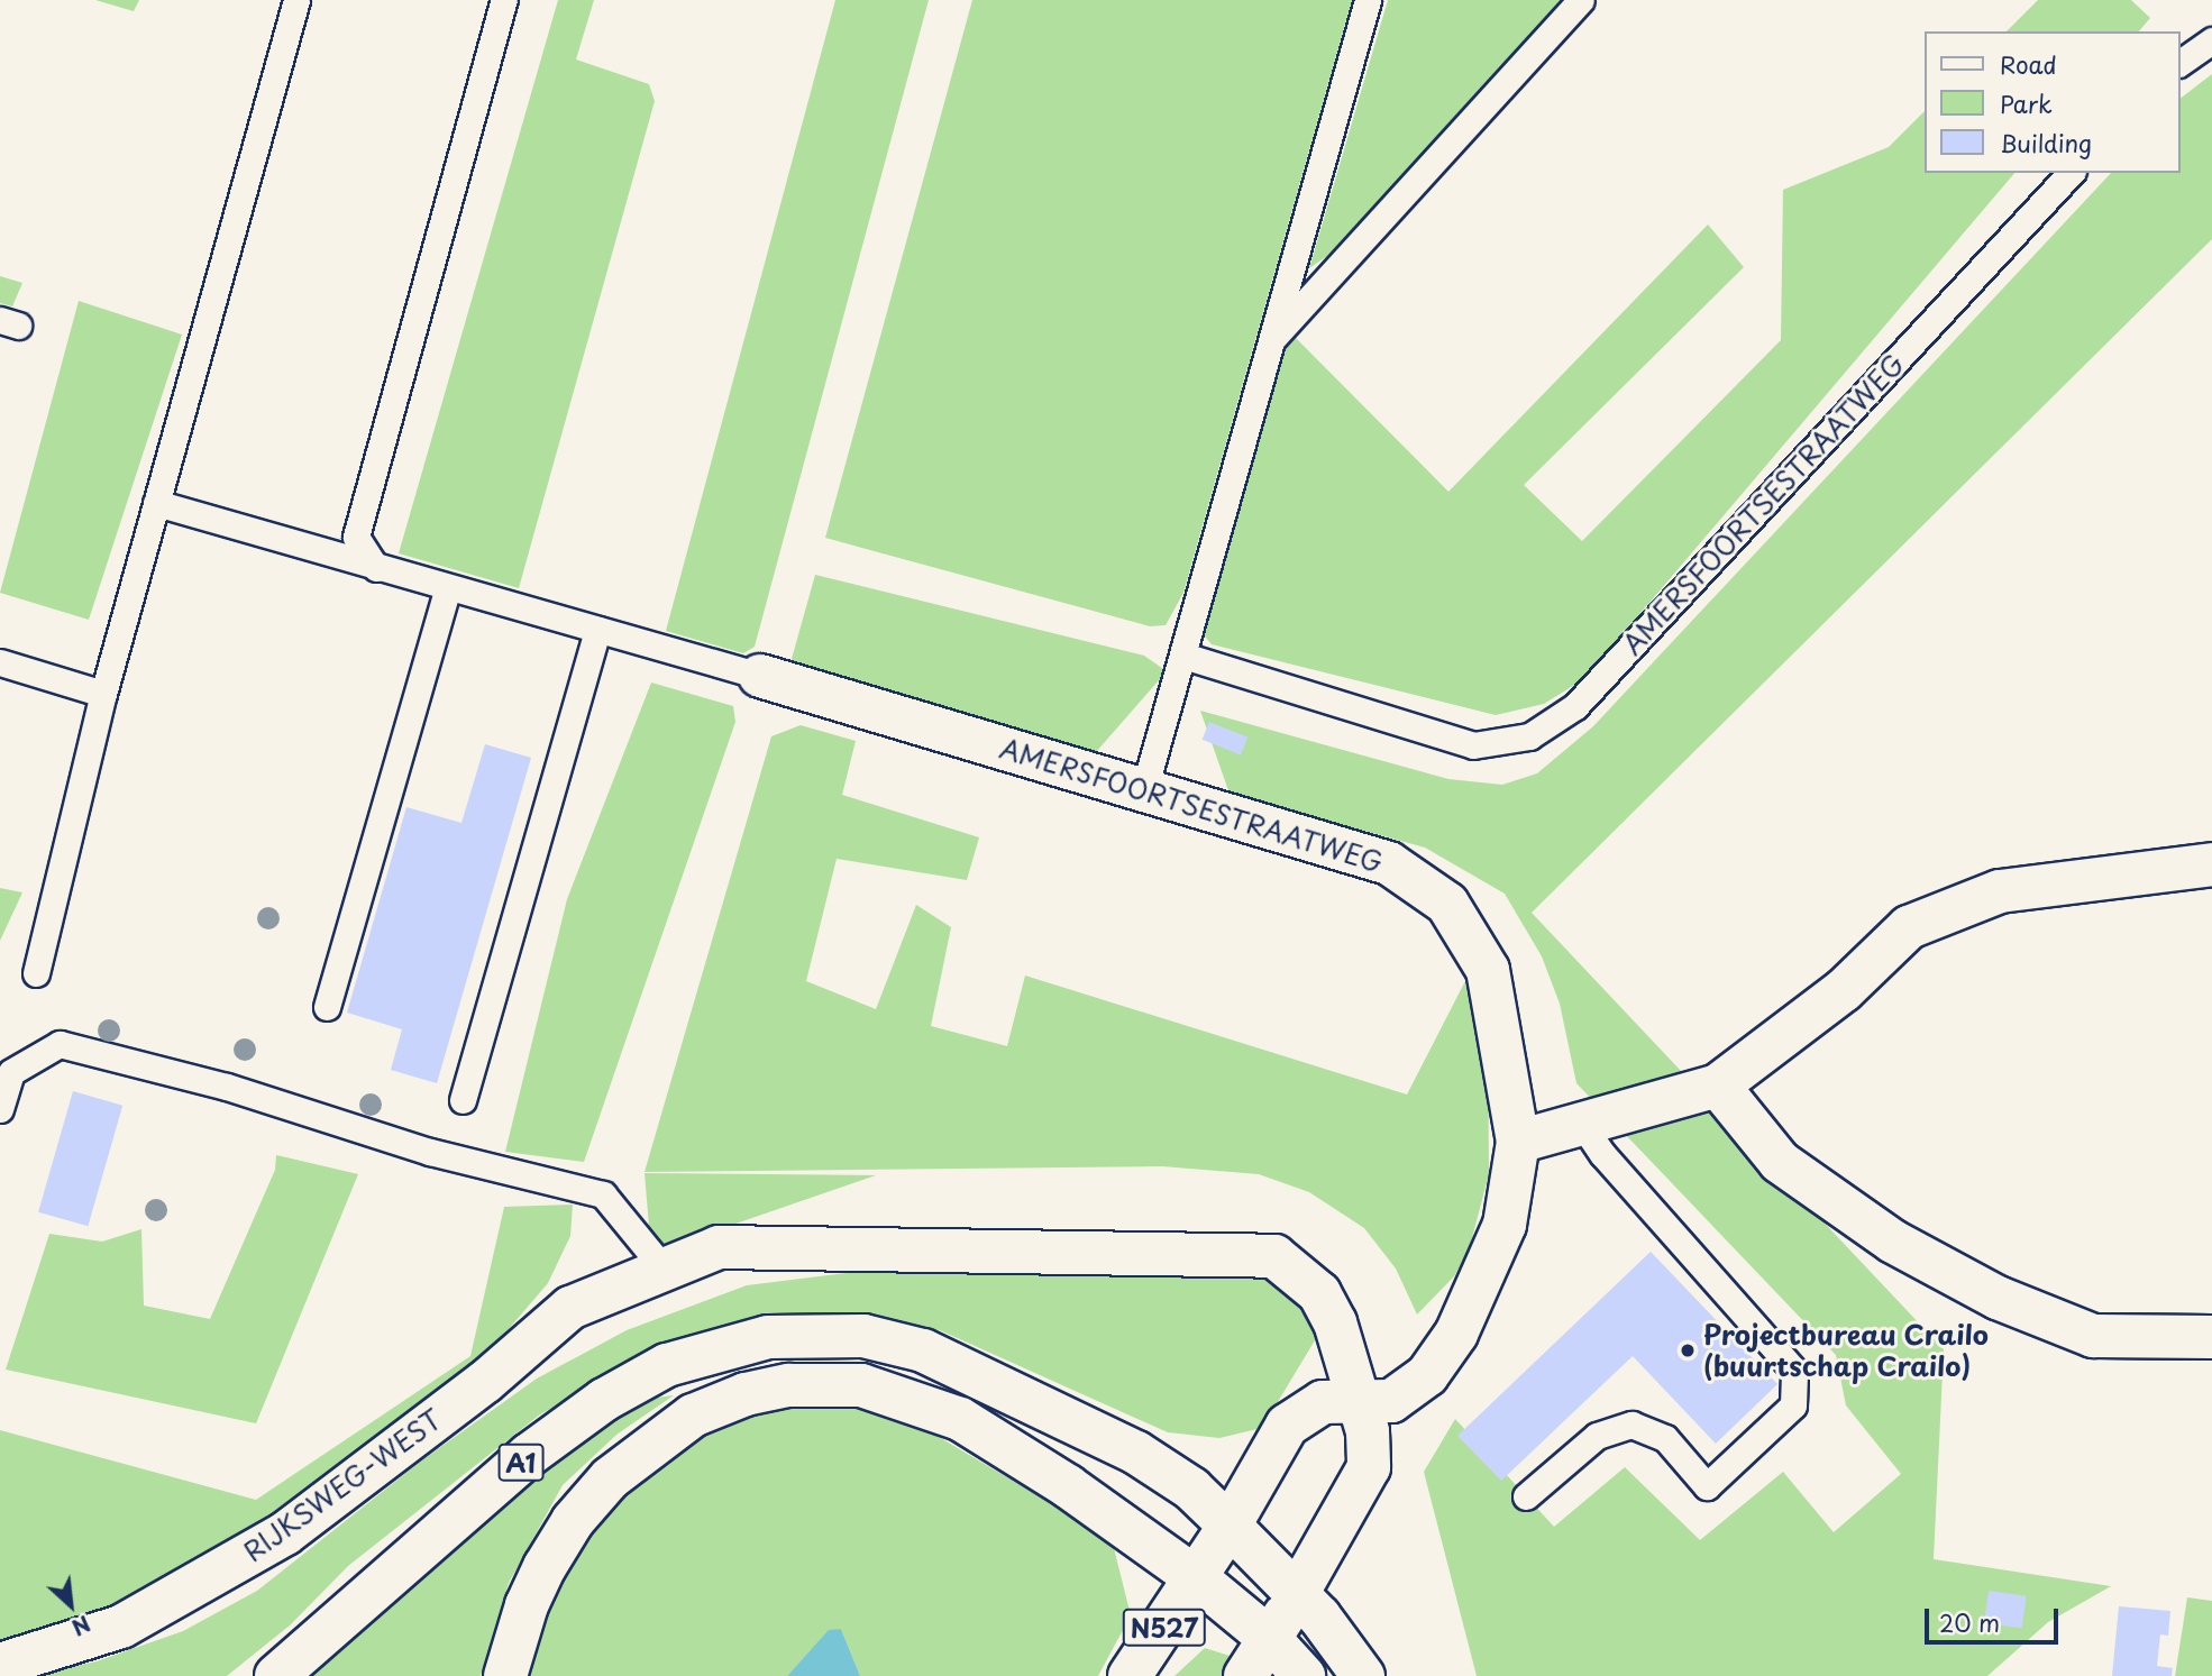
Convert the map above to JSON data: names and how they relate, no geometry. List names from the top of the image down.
{
  "streets": {
    "main road": [
      "AMERSFOORTSESTRAATWEG",
      "A1",
      "RIJKSWEG-WEST",
      "N527"
    ]
  },
  "crossings": [
    ["A1", "N527"]
  ],
  "places": ["Projectbureau Crailo (buurtschap Crailo)"],
  "legend": ["Road", "Park", "Building"],
  "scale_bar": "20 m",
  "north": "bottom right"
}
